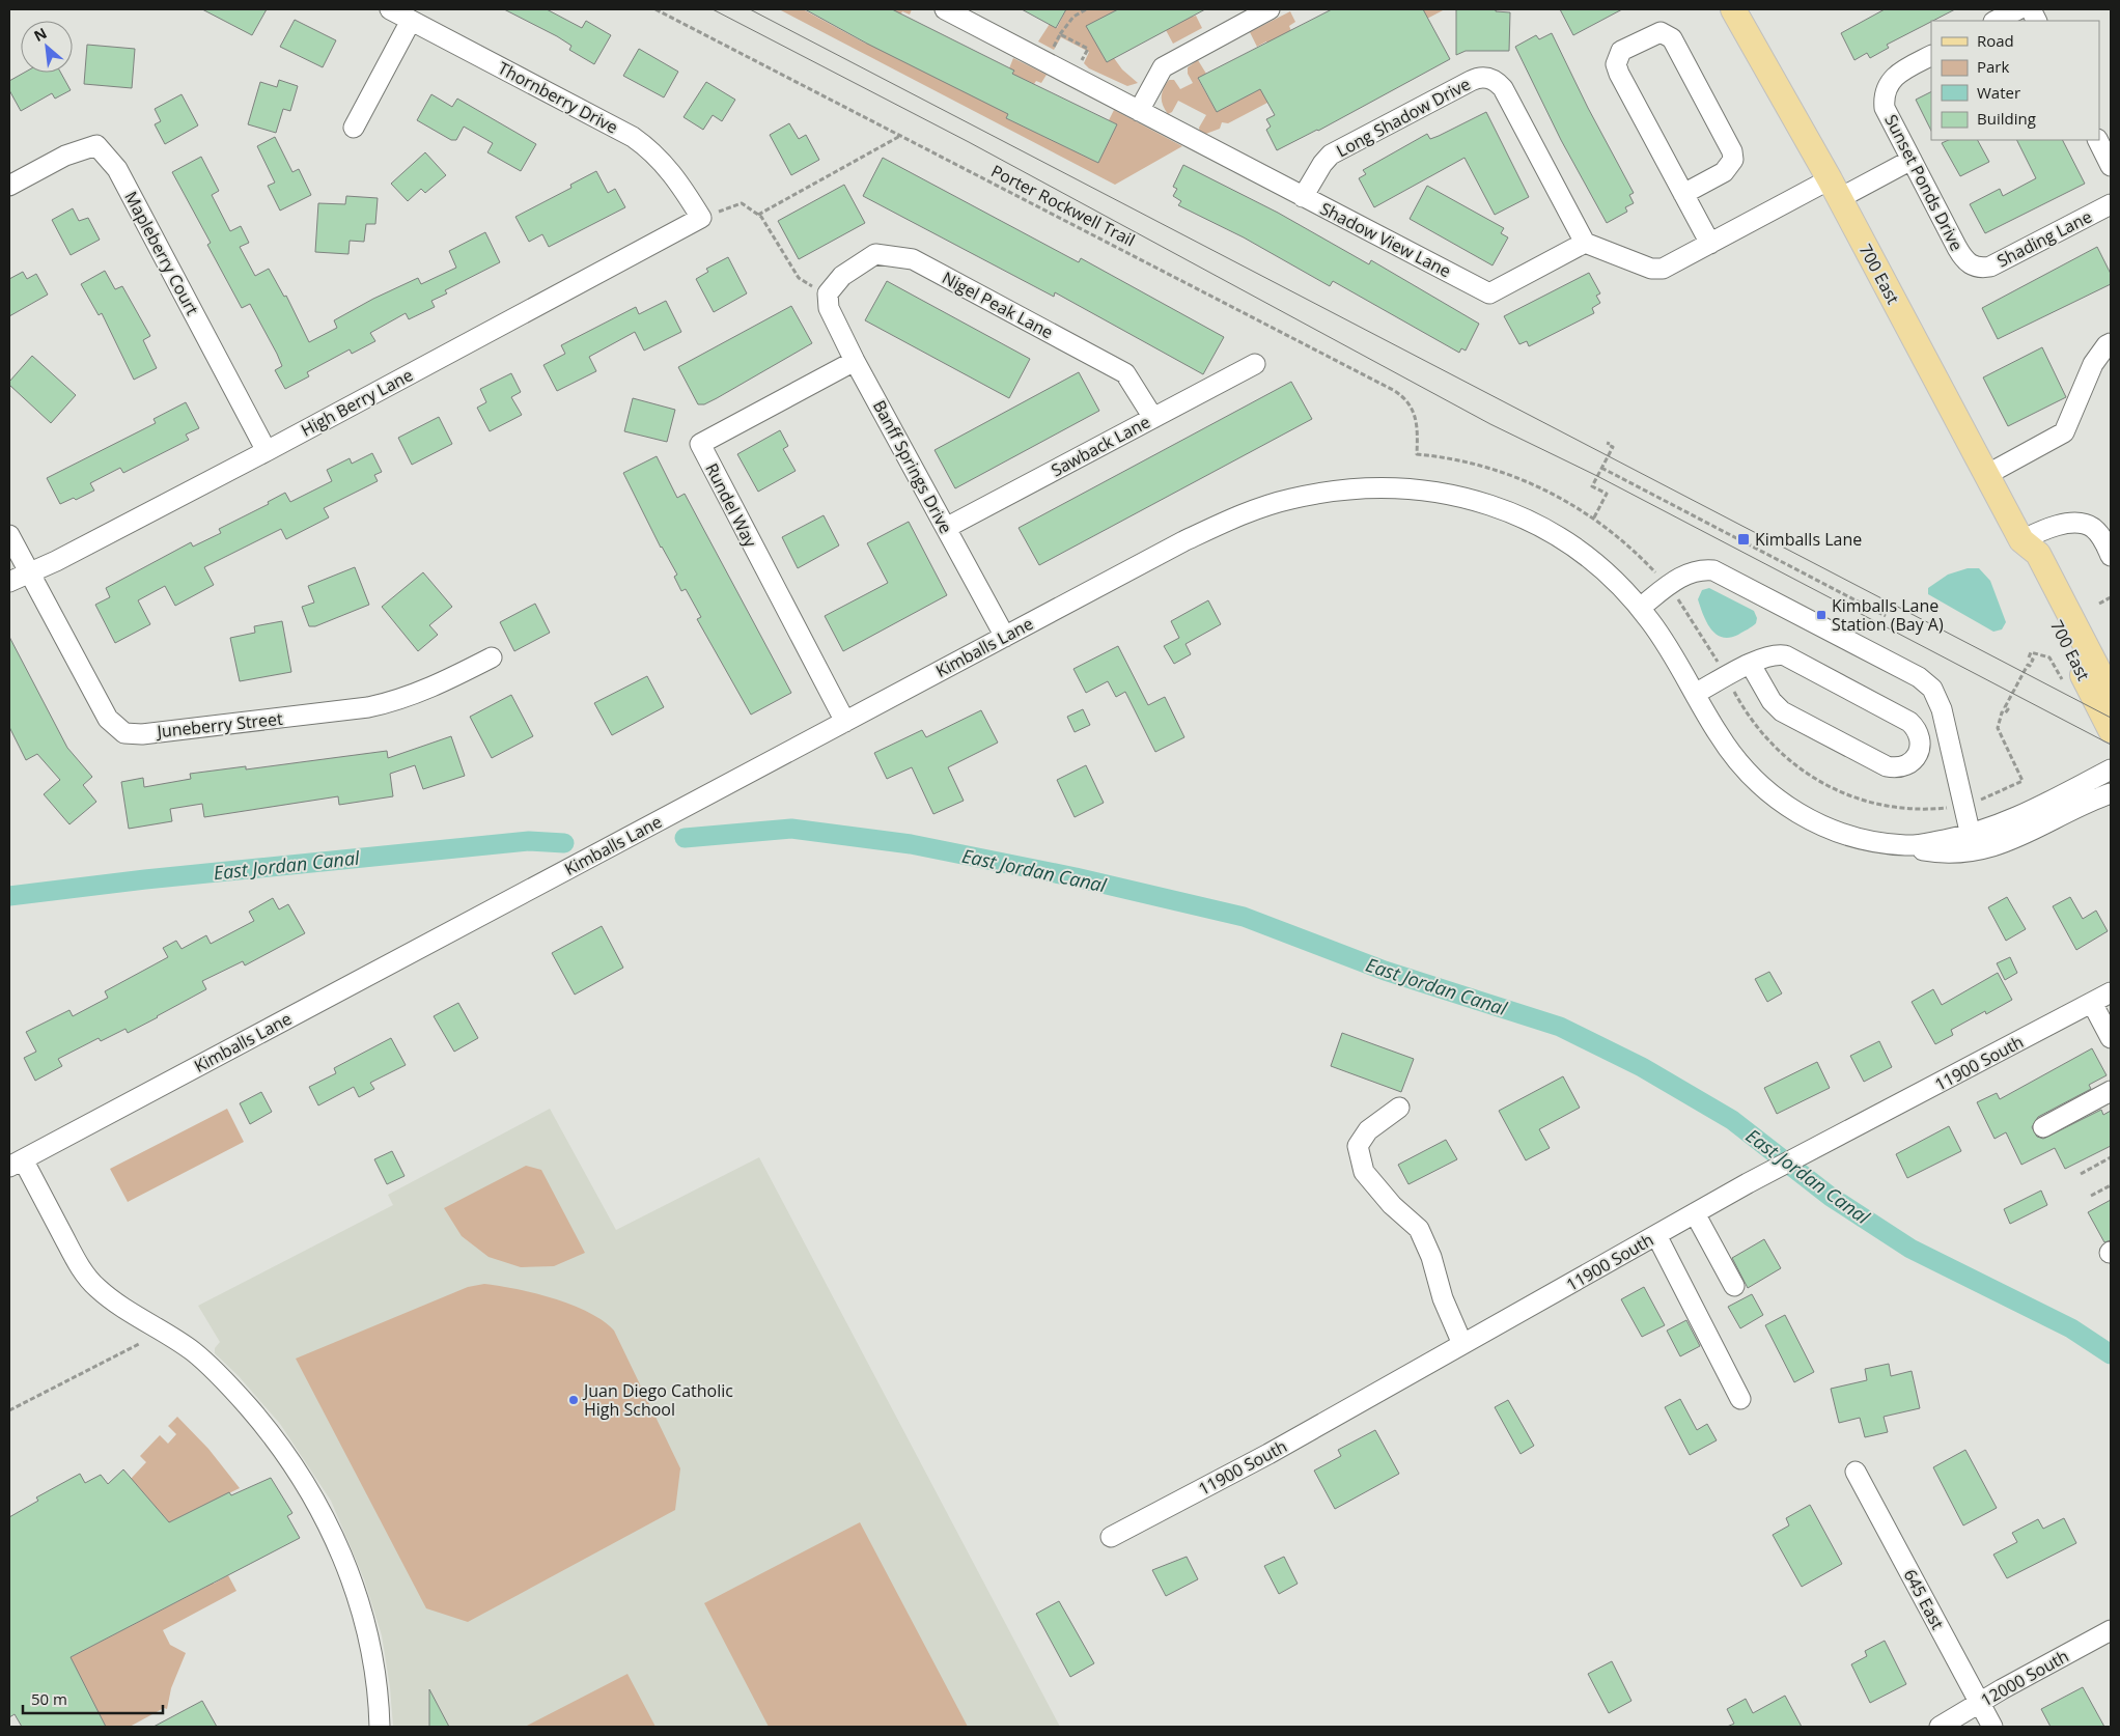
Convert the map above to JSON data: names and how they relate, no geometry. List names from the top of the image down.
{
  "streets": {
    "main road": ["700 East"],
    "street": [
      "Thornberry Drive",
      "Long Shadow Drive",
      "Sunset Ponds Drive",
      "Shading Lane",
      "Shadow View Lane",
      "Mapleberry Court",
      "Nigel Peak Lane",
      "High Berry Lane",
      "Sawback Lane",
      "Banff Springs Drive",
      "Rundel Way",
      "Kimballs Lane",
      "Juneberry Street",
      "11900 South",
      "645 East",
      "12000 South"
    ],
    "path": ["Porter Rockwell Trail"]
  },
  "crossings": [
    ["Thornberry Drive", "High Berry Lane"],
    ["Long Shadow Drive", "Shadow View Lane"],
    ["Sunset Ponds Drive", "Shading Lane"],
    ["Mapleberry Court", "High Berry Lane"],
    ["Nigel Peak Lane", "Sawback Lane"],
    ["Nigel Peak Lane", "Banff Springs Drive"],
    ["High Berry Lane", "Juneberry Street"],
    ["Sawback Lane", "Banff Springs Drive"],
    ["Banff Springs Drive", "Rundel Way"],
    ["Banff Springs Drive", "Kimballs Lane"],
    ["Rundel Way", "Kimballs Lane"],
    ["645 East", "12000 South"]
  ],
  "water": ["East Jordan Canal"],
  "places": {
    "transit": ["Kimballs Lane", "Kimballs Lane Station (Bay A)"],
    "other": ["Juan Diego Catholic High School"]
  },
  "legend": [
    "Road",
    "Park",
    "Water",
    "Building"
  ],
  "scale_bar": "50 m",
  "north": "top left"
}
